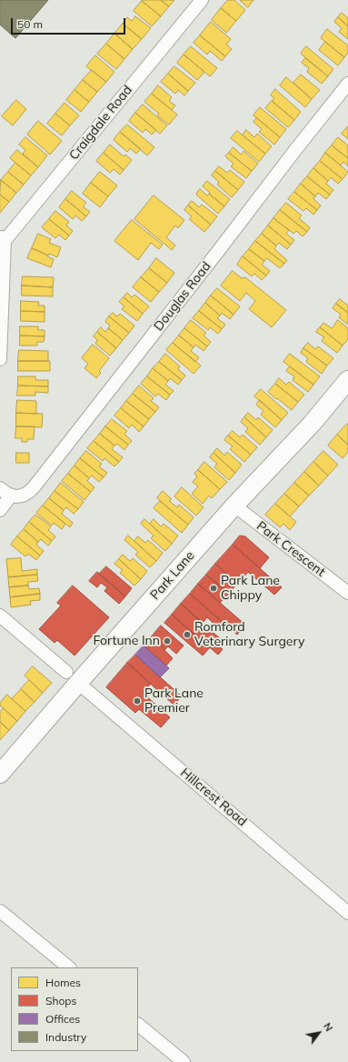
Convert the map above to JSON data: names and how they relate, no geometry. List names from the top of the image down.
{
  "streets": {
    "street": [
      "Craigdale Road",
      "Douglas Road",
      "Park Crescent",
      "Park Lane",
      "Hillcrest Road"
    ]
  },
  "crossings": [
    ["Park Crescent", "Park Lane"],
    ["Park Lane", "Hillcrest Road"]
  ],
  "places": [
    "Park Lane Chippy",
    "Romford Veterinary Surgery",
    "Fortune Inn",
    "Park Lane Premier"
  ],
  "legend": [
    "Homes",
    "Shops",
    "Offices",
    "Industry"
  ],
  "scale_bar": "50 m",
  "north": "top right"
}
